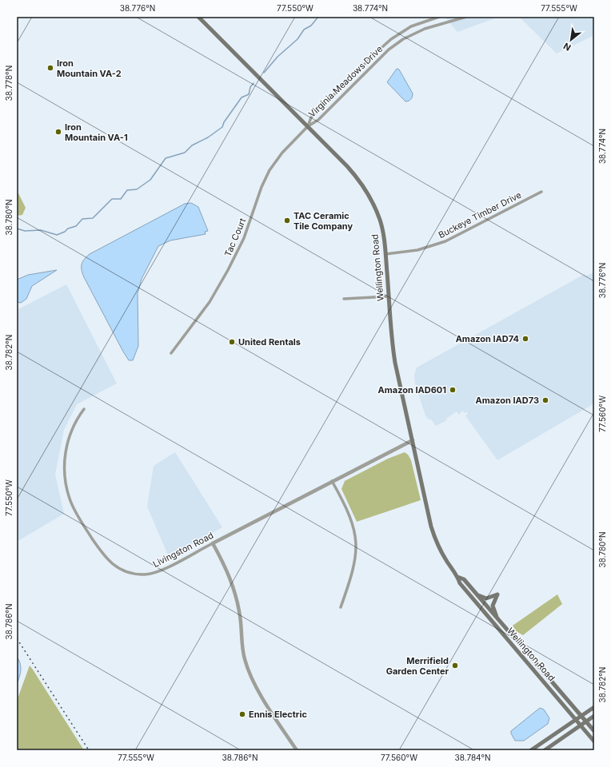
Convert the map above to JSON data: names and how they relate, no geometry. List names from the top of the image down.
{
  "streets": {
    "main road": ["Wellington Road"],
    "street": [
      "Virginia Meadows Drive",
      "Buckeye Timber Drive",
      "Tac Court",
      "Livingston Road"
    ]
  },
  "crossings": [
    ["Virginia Meadows Drive", "Tac Court"],
    ["Virginia Meadows Drive", "Wellington Road"],
    ["Buckeye Timber Drive", "Wellington Road"],
    ["Tac Court", "Wellington Road"],
    ["Wellington Road", "Livingston Road"]
  ],
  "places": [
    "Iron Mountain VA-2",
    "Iron Mountain VA-1",
    "TAC Ceramic Tile Company",
    "Amazon IAD74",
    "United Rentals",
    "Amazon IAD601",
    "Amazon IAD73",
    "Merrifield Garden Center",
    "Ennis Electric"
  ],
  "north": "bottom left",
  "coordinates": [
    "38.776°N",
    "77.550°W",
    "38.774°N",
    "77.555°W",
    "38.778°N",
    "38.780°N",
    "38.782°N",
    "77.560°W",
    "38.786°N",
    "38.784°N"
  ]
}
